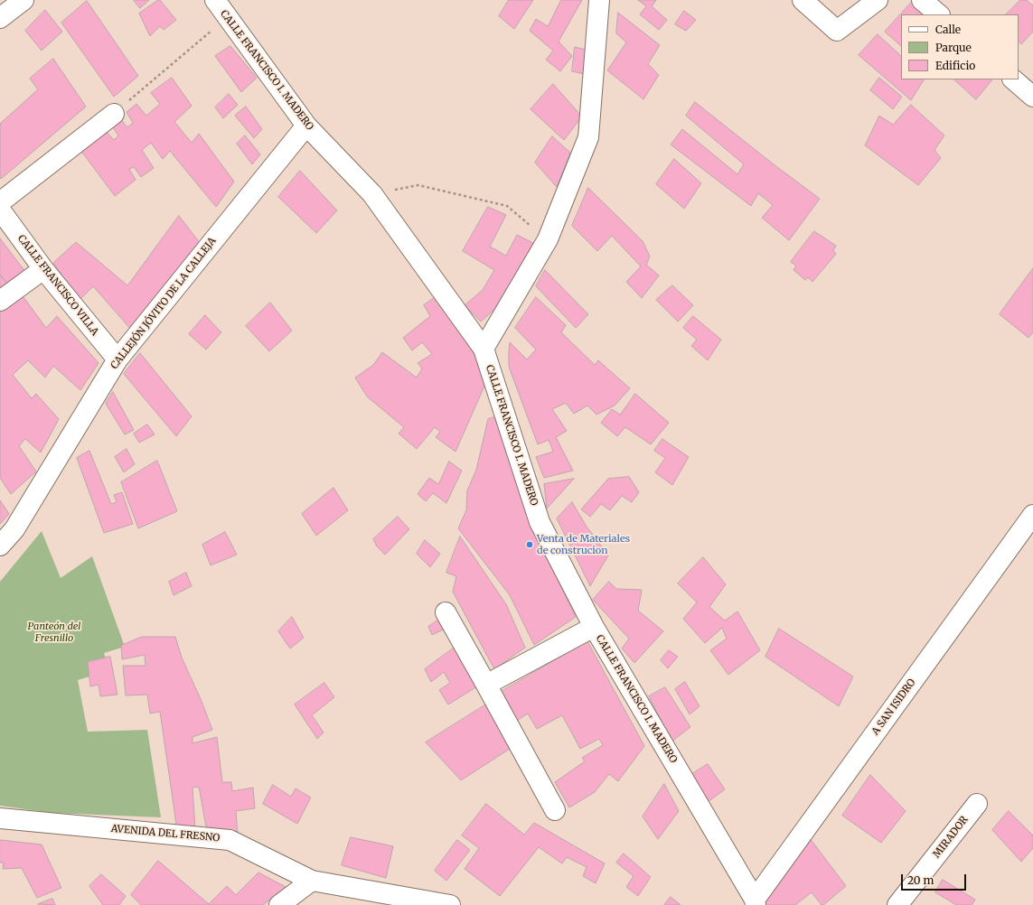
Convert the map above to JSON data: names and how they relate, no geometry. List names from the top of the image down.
{
  "streets": {
    "street": [
      "CALLE FRANCISCO I. MADERO",
      "CALLE FRANCISCO VILLA",
      "CALLEJÓN JÓVITO DE LA CALLEJA",
      "A SAN ISIDRO",
      "AVENIDA DEL FRESNO",
      "MIRADOR"
    ]
  },
  "crossings": [
    ["CALLE FRANCISCO I. MADERO", "CALLEJÓN JÓVITO DE LA CALLEJA"],
    ["CALLE FRANCISCO I. MADERO", "A SAN ISIDRO"],
    ["CALLE FRANCISCO VILLA", "CALLEJÓN JÓVITO DE LA CALLEJA"]
  ],
  "parks": ["Panteón del Fresnillo"],
  "places": ["Venta de Materiales de construcion"],
  "legend": ["Calle", "Parque", "Edificio"],
  "scale_bar": "20 m"
}
